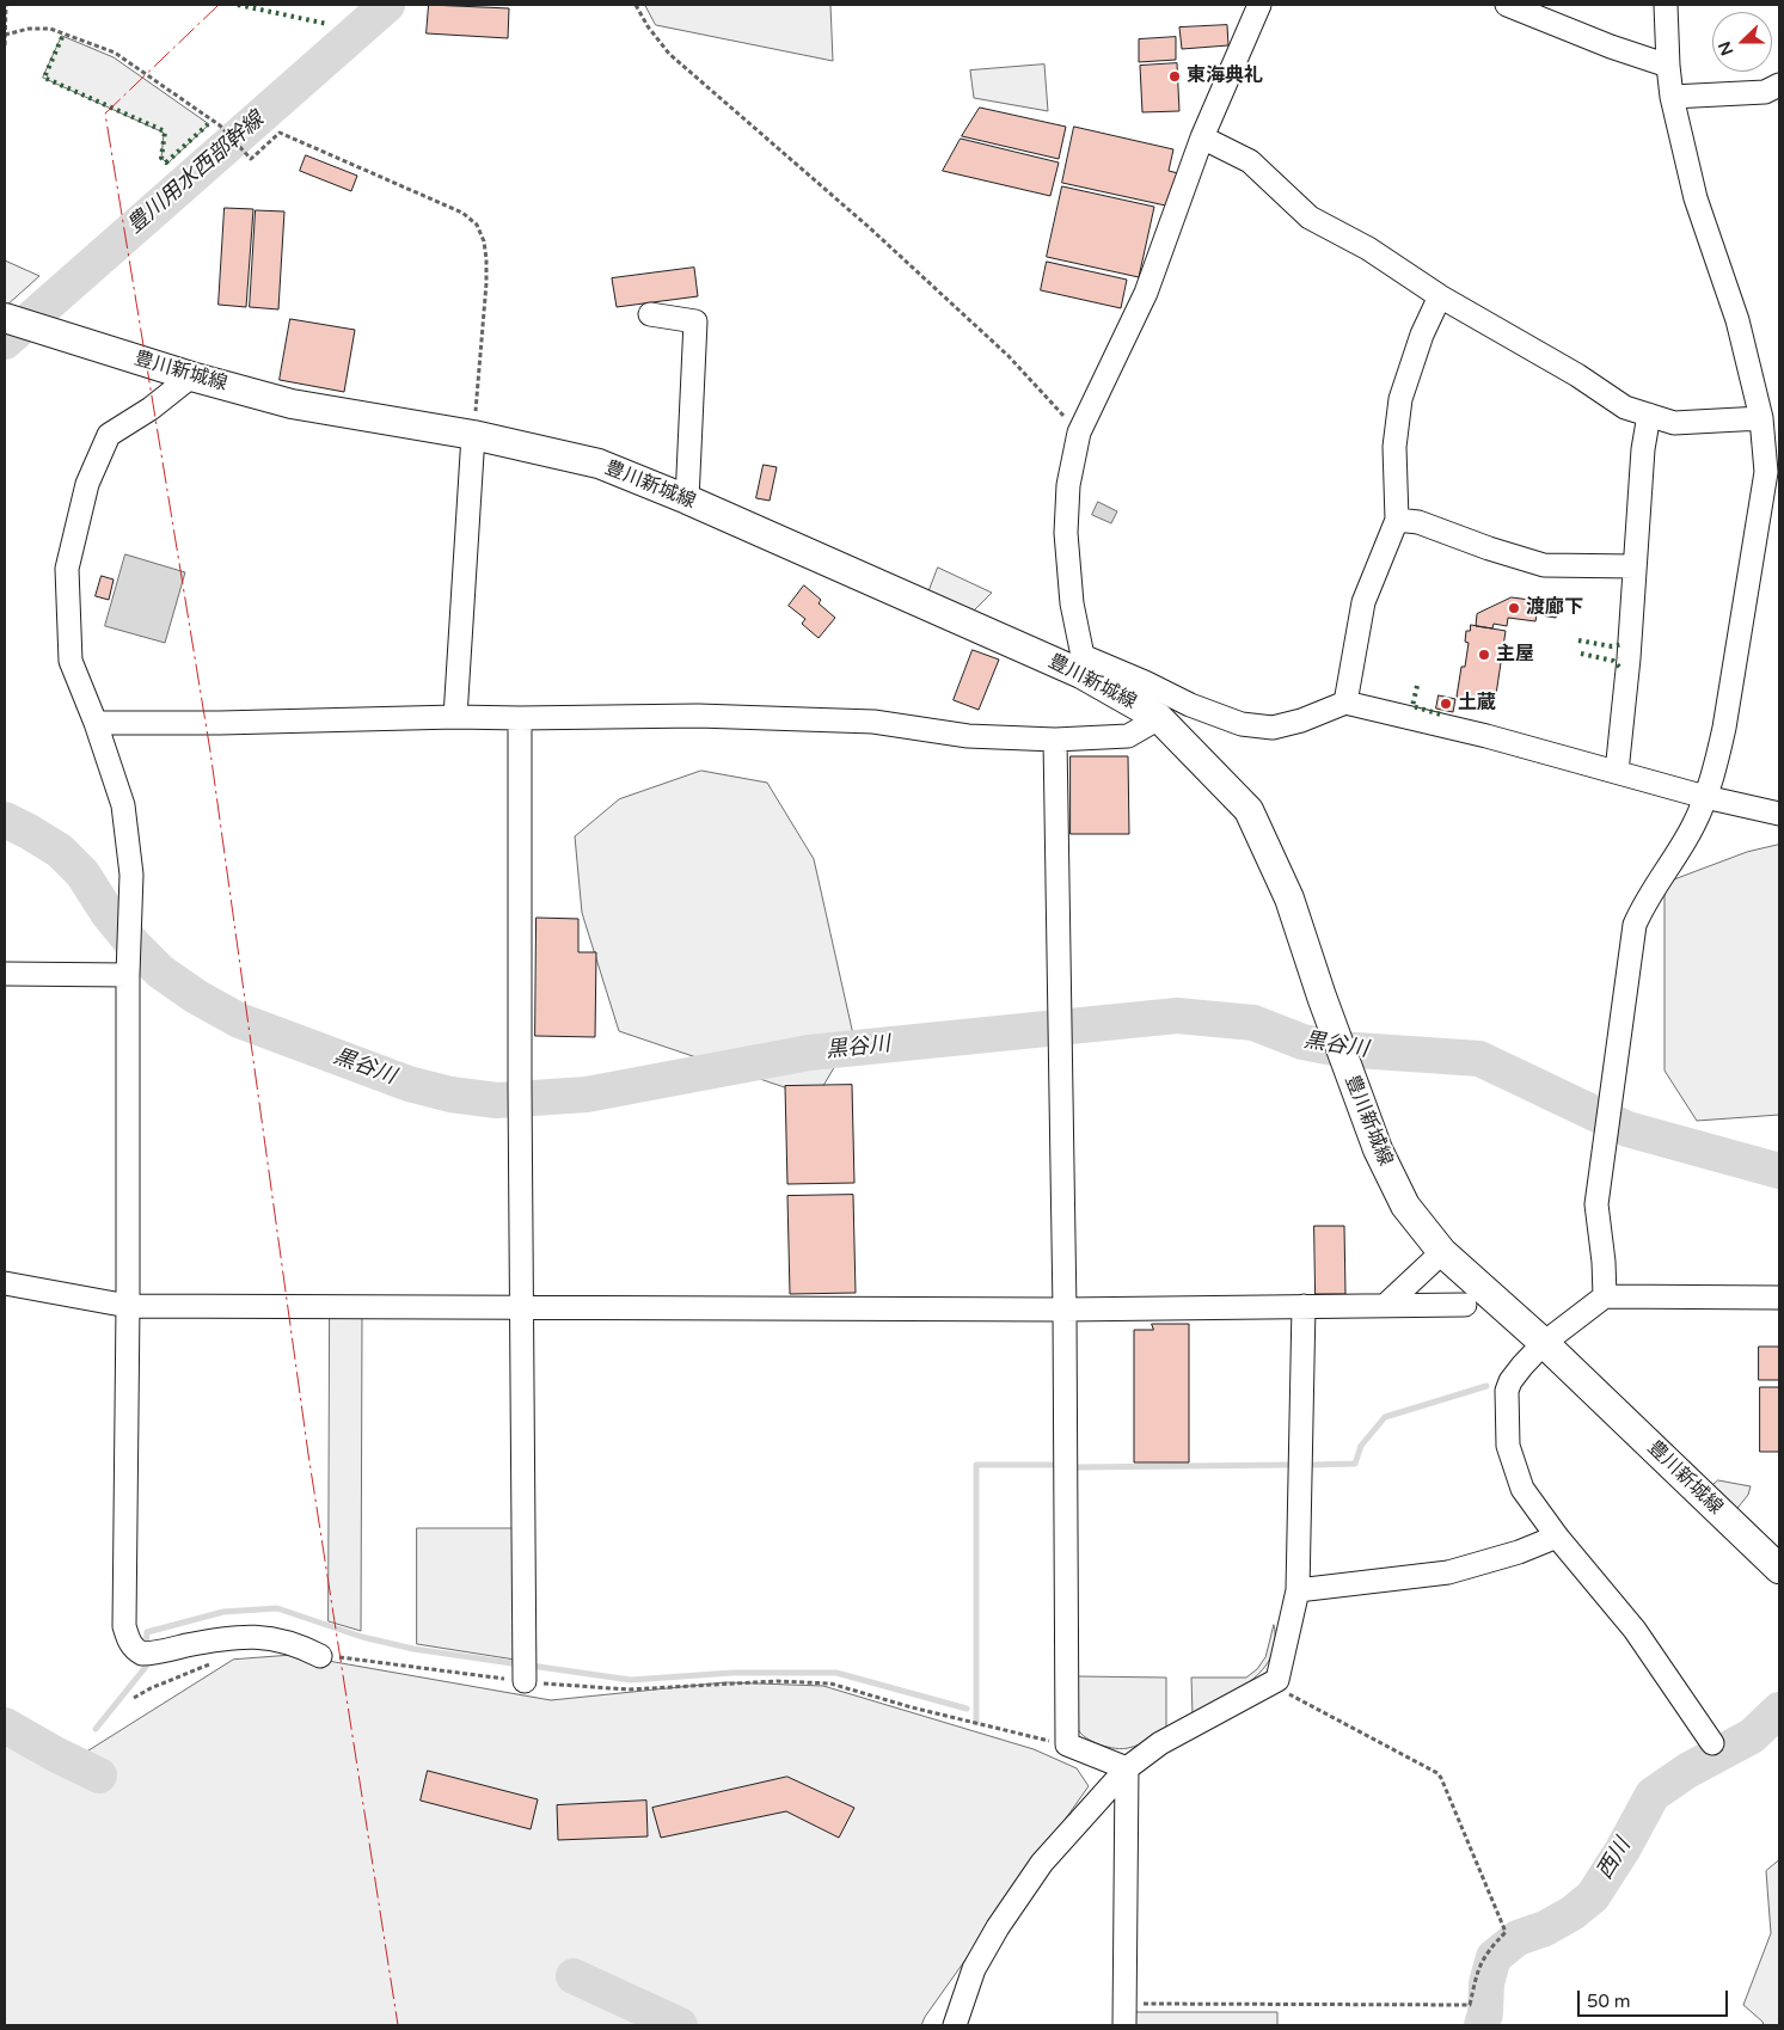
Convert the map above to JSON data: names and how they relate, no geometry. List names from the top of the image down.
{
  "streets": {
    "main road": ["豊川新城線"]
  },
  "water": ["豊川用水西部幹線", "黒谷川", "西川"],
  "places": [
    "東海典礼",
    "渡廊下",
    "主屋",
    "土蔵"
  ],
  "scale_bar": "50 m",
  "north": "left"
}
